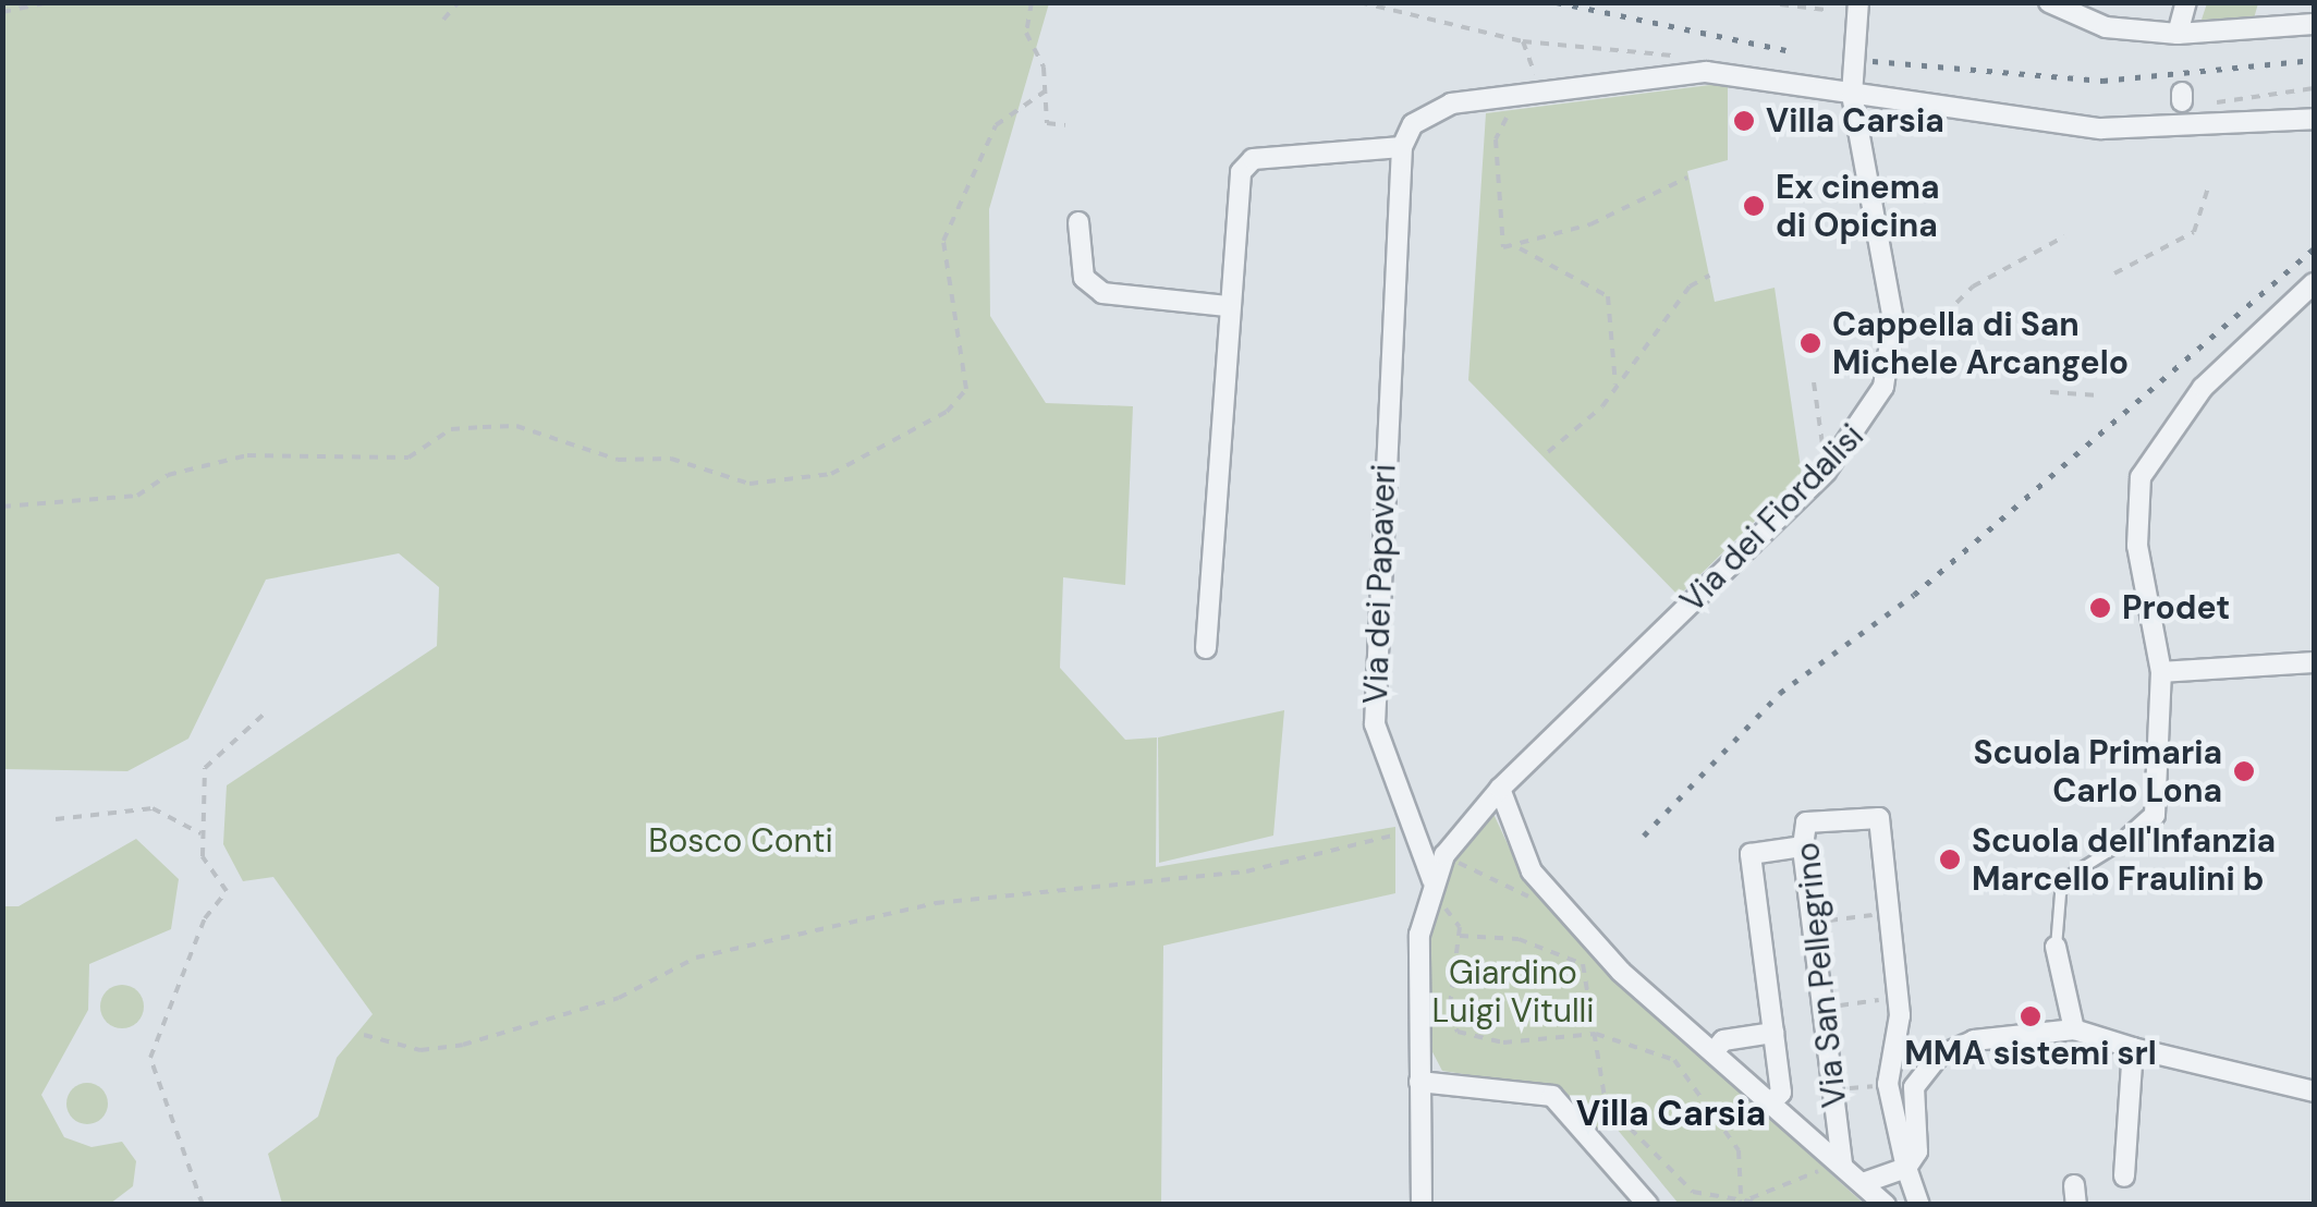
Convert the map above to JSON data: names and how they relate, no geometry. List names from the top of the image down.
{
  "streets": {
    "street": ["Via dei Fiordalisi", "Via dei Papaveri", "Via San Pellegrino"]
  },
  "crossings": [
    ["Via dei Fiordalisi", "Via dei Papaveri"]
  ],
  "districts": ["Villa Carsia"],
  "parks": ["Bosco Conti", "Giardino Luigi Vitulli"],
  "places": [
    "Villa Carsia",
    "Ex cinema di Opicina",
    "Cappella di San Michele Arcangelo",
    "Prodet",
    "Scuola Primaria Carlo Lona",
    "Scuola dell'Infanzia Marcello Fraulini b",
    "MMA sistemi srl"
  ]
}
